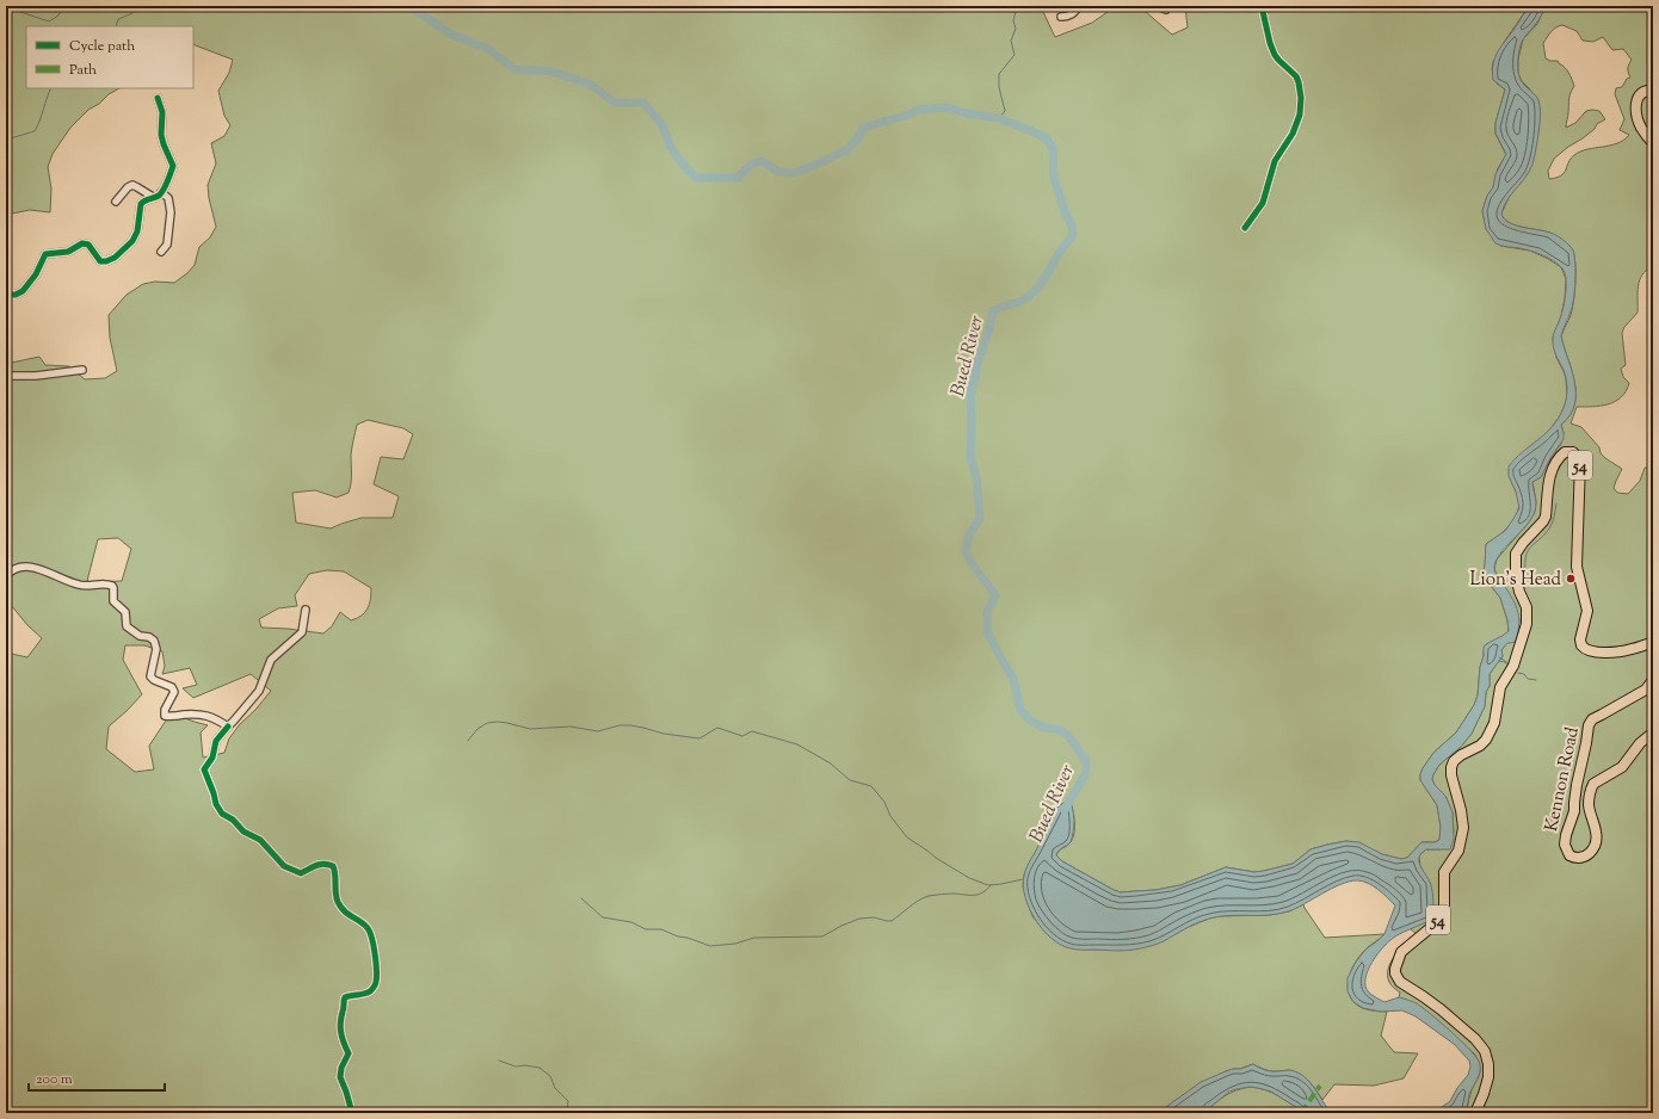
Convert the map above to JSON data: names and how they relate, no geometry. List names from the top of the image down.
{
  "streets": {
    "highway": ["54", "Kennon Road"]
  },
  "water": ["Bued River"],
  "places": ["Lion's Head"],
  "legend": ["Cycle path", "Path"],
  "scale_bar": "200 m"
}
